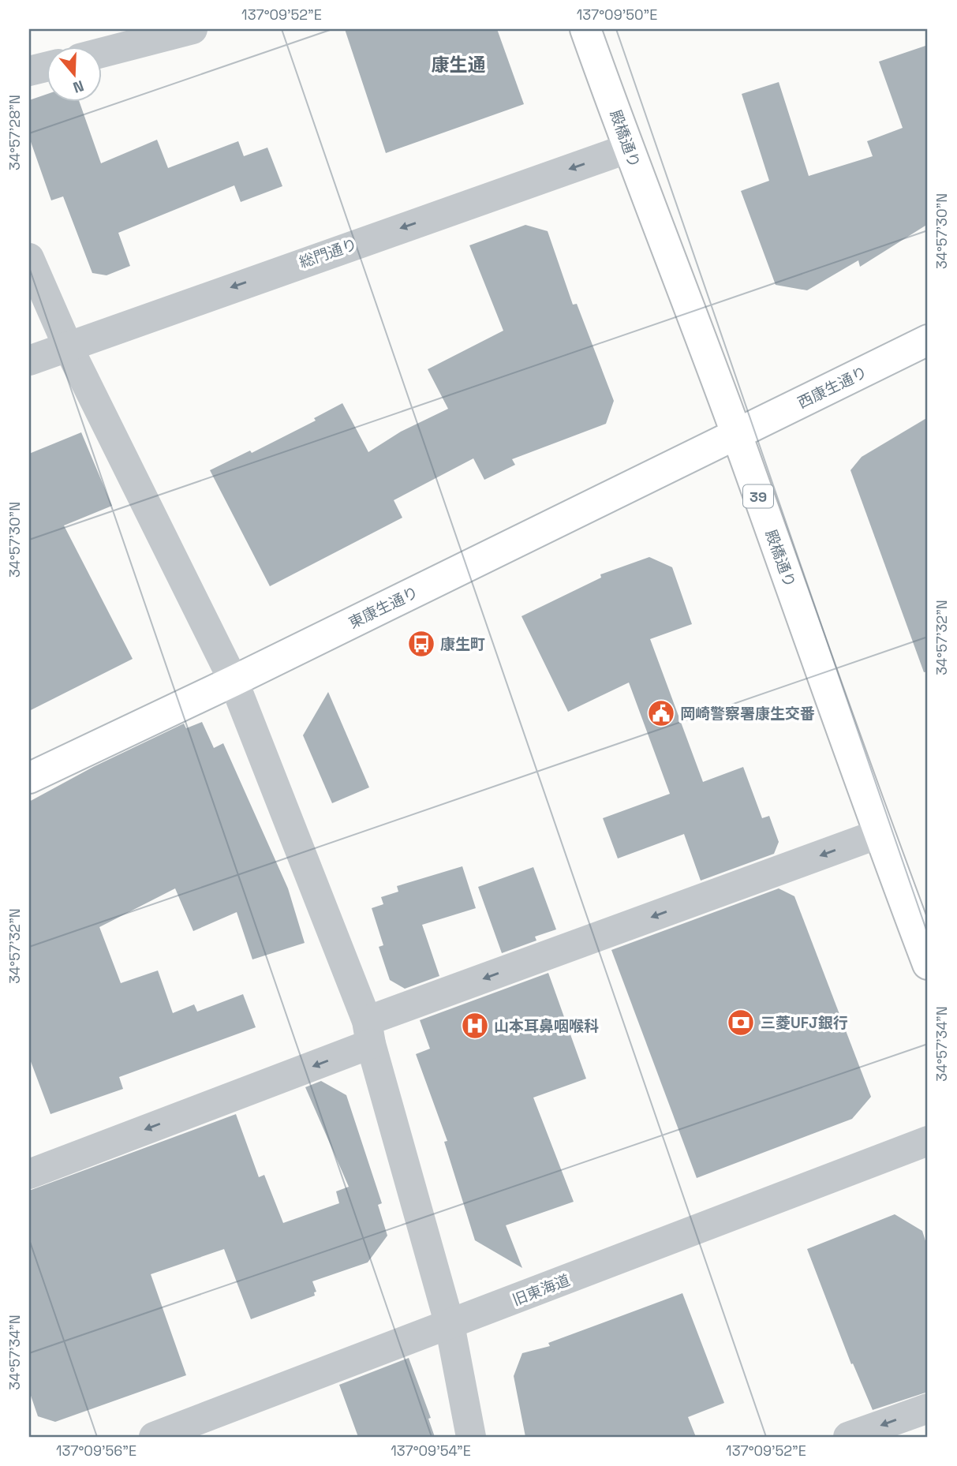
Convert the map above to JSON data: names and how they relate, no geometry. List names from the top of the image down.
{
  "streets": {
    "main road": [
      "殿橋通り",
      "西康生通り",
      "39",
      "東康生通り"
    ],
    "street": ["総門通り", "旧東海道"]
  },
  "crossings": [
    ["殿橋通り", "総門通り"],
    ["殿橋通り", "西康生通り"],
    ["殿橋通り", "東康生通り"],
    ["西康生通り", "東康生通り"]
  ],
  "one_way": ["総門通り"],
  "districts": ["康生通"],
  "places": {
    "bus stop": ["康生町"],
    "public building": ["岡崎警察署康生交番"],
    "bank": ["三菱UFJ銀行"],
    "hospital": ["山本耳鼻咽喉科"]
  },
  "north": "bottom",
  "coordinates": [
    "137°09'52\"E",
    "137°09'50\"E",
    "34°57'28\"N",
    "34°57'30\"N",
    "34°57'32\"N",
    "34°57'34\"N",
    "137°09'56\"E",
    "137°09'54\"E"
  ]
}
